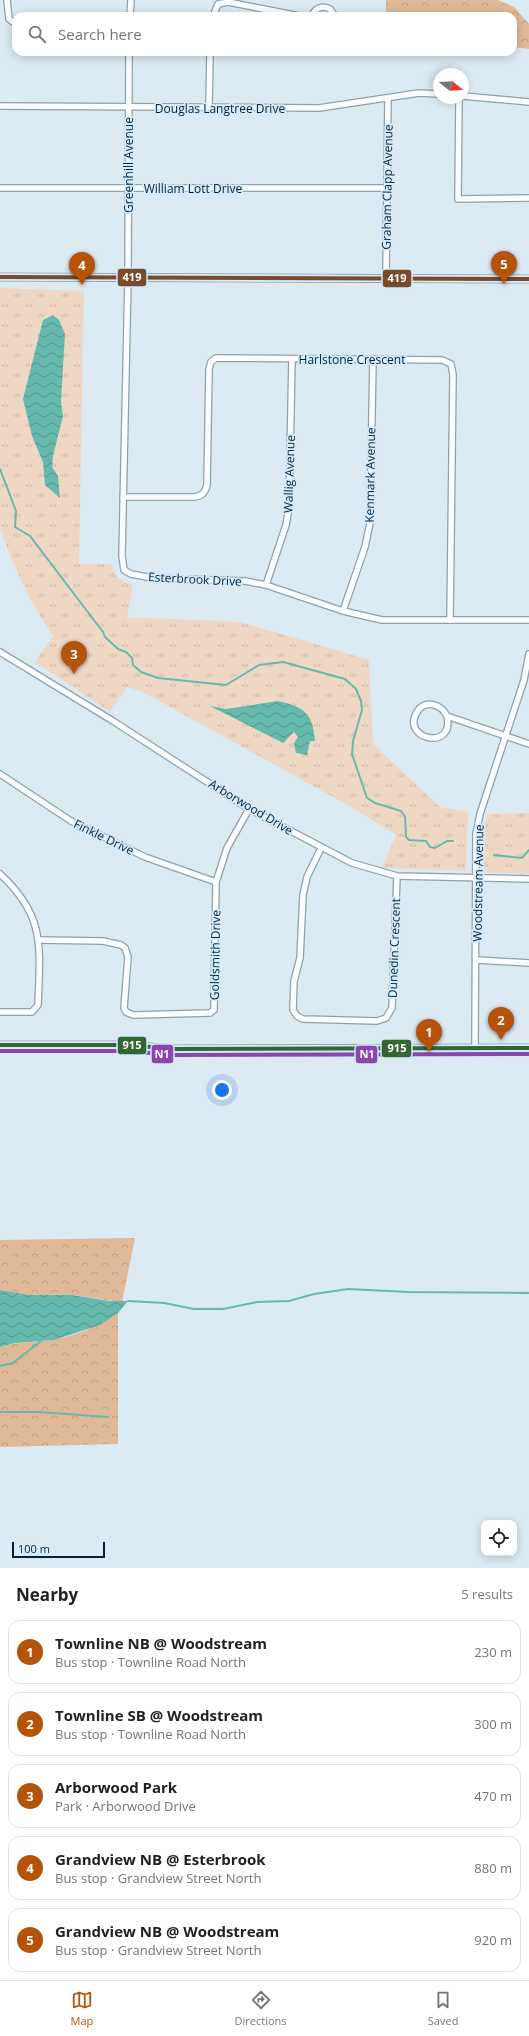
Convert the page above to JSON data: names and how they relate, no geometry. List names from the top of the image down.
{
  "streets": {
    "street": [
      "Douglas Langtree Drive",
      "Greenhill Avenue",
      "Graham Clapp Avenue",
      "William Lott Drive",
      "Harlstone Crescent",
      "Wallig Avenue",
      "Kenmark Avenue",
      "Esterbrook Drive",
      "Arborwood Drive",
      "Finkle Drive",
      "Woodstream Avenue",
      "Dunedin Crescent",
      "Goldsmith Drive"
    ]
  },
  "crossings": [
    ["Douglas Langtree Drive", "Greenhill Avenue"],
    ["Douglas Langtree Drive", "Graham Clapp Avenue"],
    ["Greenhill Avenue", "William Lott Drive"],
    ["Greenhill Avenue", "Esterbrook Drive"],
    ["Graham Clapp Avenue", "William Lott Drive"],
    ["Harlstone Crescent", "Wallig Avenue"],
    ["Harlstone Crescent", "Kenmark Avenue"],
    ["Harlstone Crescent", "Esterbrook Drive"],
    ["Wallig Avenue", "Esterbrook Drive"],
    ["Kenmark Avenue", "Esterbrook Drive"],
    ["Arborwood Drive", "Woodstream Avenue"],
    ["Arborwood Drive", "Dunedin Crescent"],
    ["Arborwood Drive", "Goldsmith Drive"],
    ["Finkle Drive", "Goldsmith Drive"]
  ],
  "lines": ["transit line 419", "transit line 915", "transit line N1"],
  "scale_bar": "100 m",
  "north": "right",
  "page": {
    "search": "Search here",
    "pins": [
      "5",
      "4",
      "3",
      "2",
      "1"
    ],
    "scale": "100 m",
    "heading": ["Nearby", "5 results"],
    "list": [
      {
        "mark": "1",
        "name": "Townline NB @ Woodstream",
        "note": "Bus stop · Townline Road North",
        "value": "230 m"
      },
      {
        "mark": "2",
        "name": "Townline SB @ Woodstream",
        "note": "Bus stop · Townline Road North",
        "value": "300 m"
      },
      {
        "mark": "3",
        "name": "Arborwood Park",
        "note": "Park · Arborwood Drive",
        "value": "470 m"
      },
      {
        "mark": "4",
        "name": "Grandview NB @ Esterbrook",
        "note": "Bus stop · Grandview Street North",
        "value": "880 m"
      },
      {
        "mark": "5",
        "name": "Grandview NB @ Woodstream",
        "note": "Bus stop · Grandview Street North",
        "value": "920 m"
      }
    ],
    "nav": ["Map", "Directions", "Saved"]
  }
}
